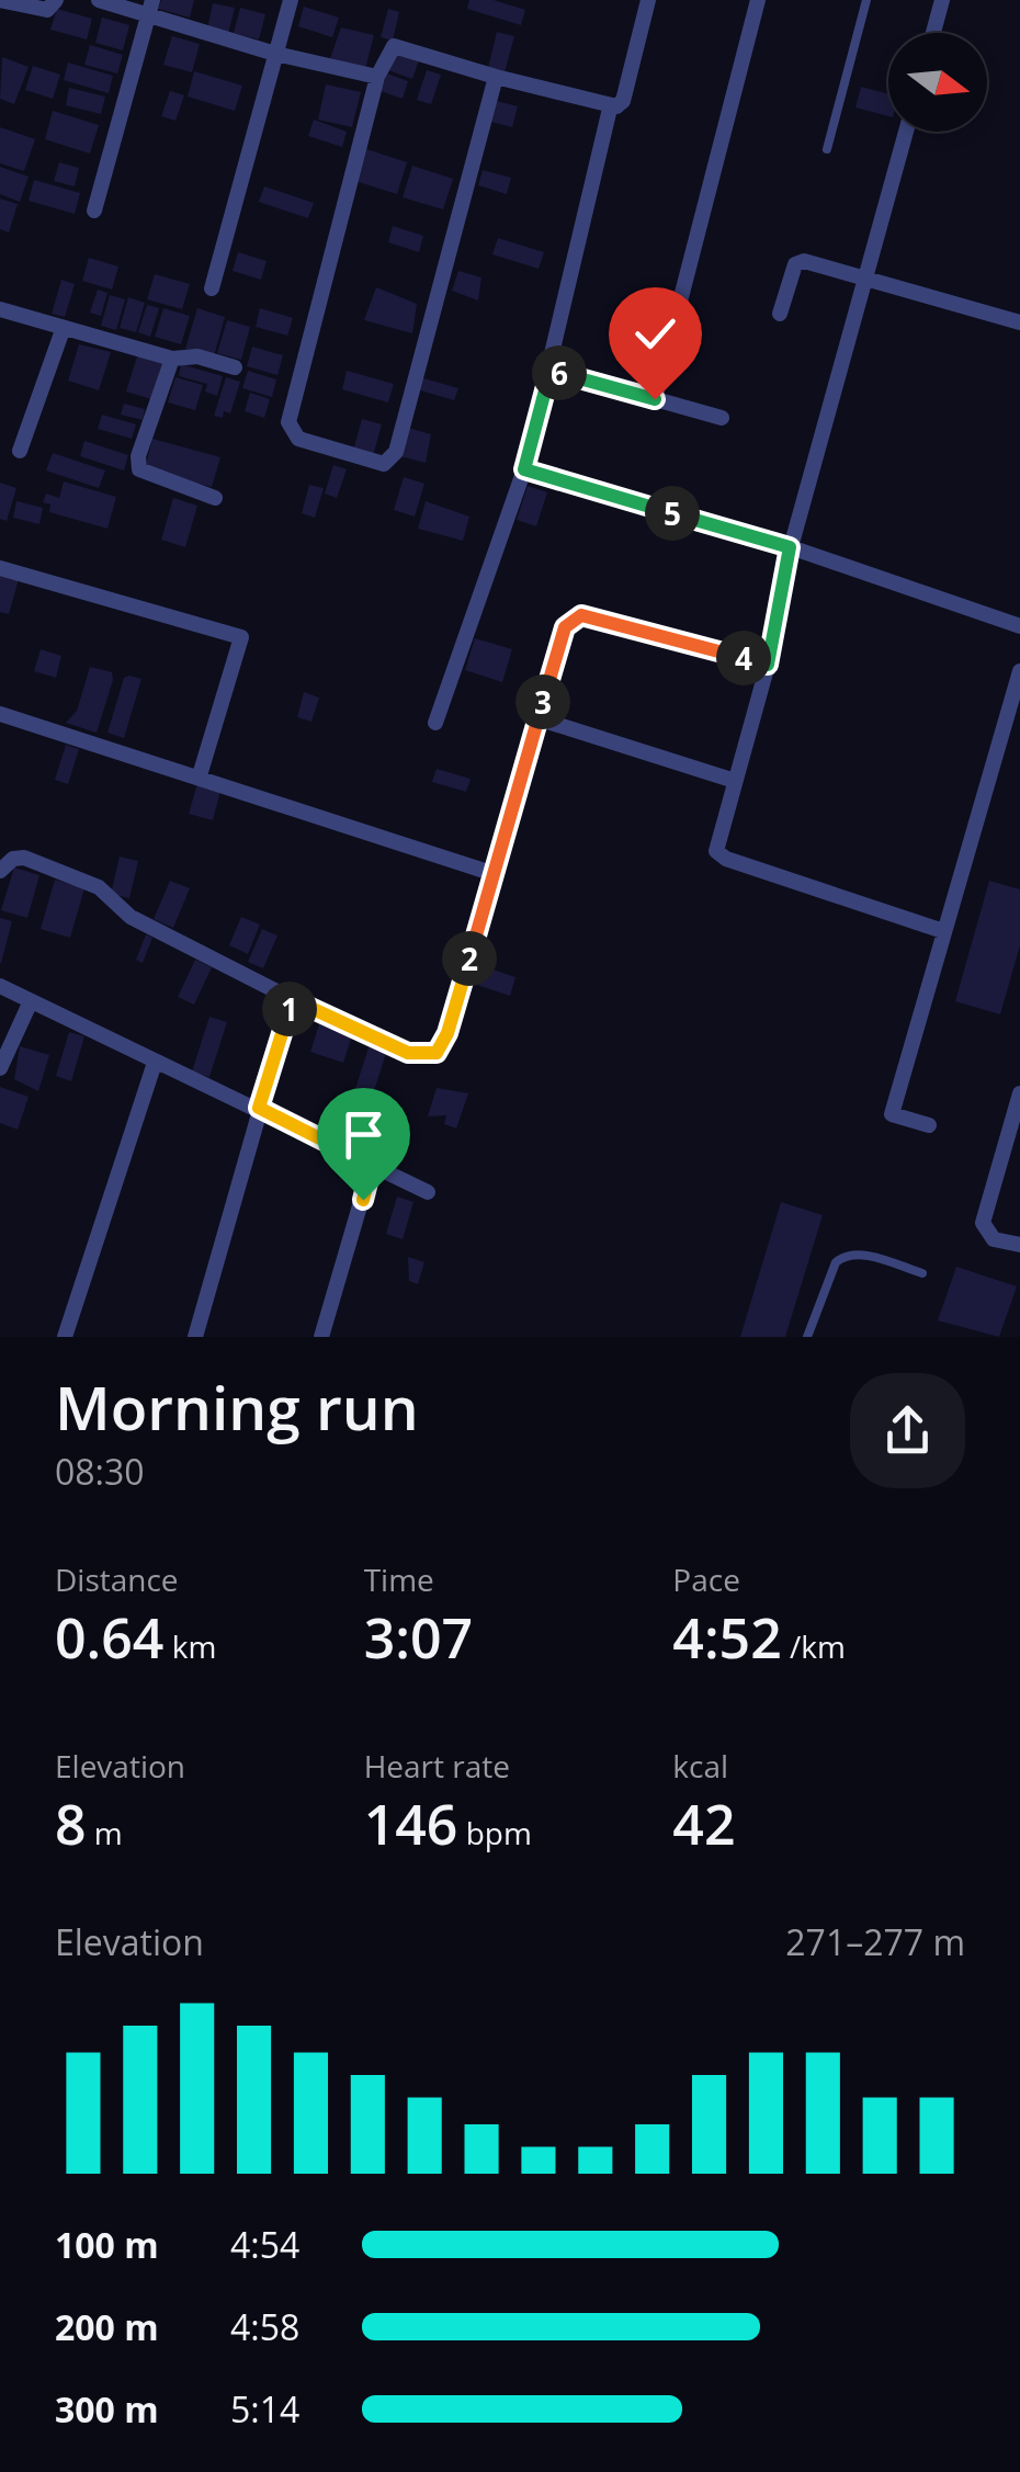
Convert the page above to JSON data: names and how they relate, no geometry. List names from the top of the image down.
{
  "north": "right",
  "page": {
    "pins": [
      "6",
      "5",
      "4",
      "3",
      "2",
      "1"
    ],
    "heading": ["Morning run", "08:30"],
    "stats": [
      ["Distance", "0.64 km"],
      ["Time", "3:07"],
      ["Pace", "4:52 /km"],
      ["Elevation", "8 m"],
      ["Heart rate", "146 bpm"],
      ["kcal", "42"]
    ],
    "chart": ["Elevation", "271–277 m"],
    "list": [
      {
        "name": "100 m",
        "note": "4:54"
      },
      {
        "name": "200 m",
        "note": "4:58"
      },
      {
        "name": "300 m",
        "note": "5:14"
      }
    ]
  }
}
